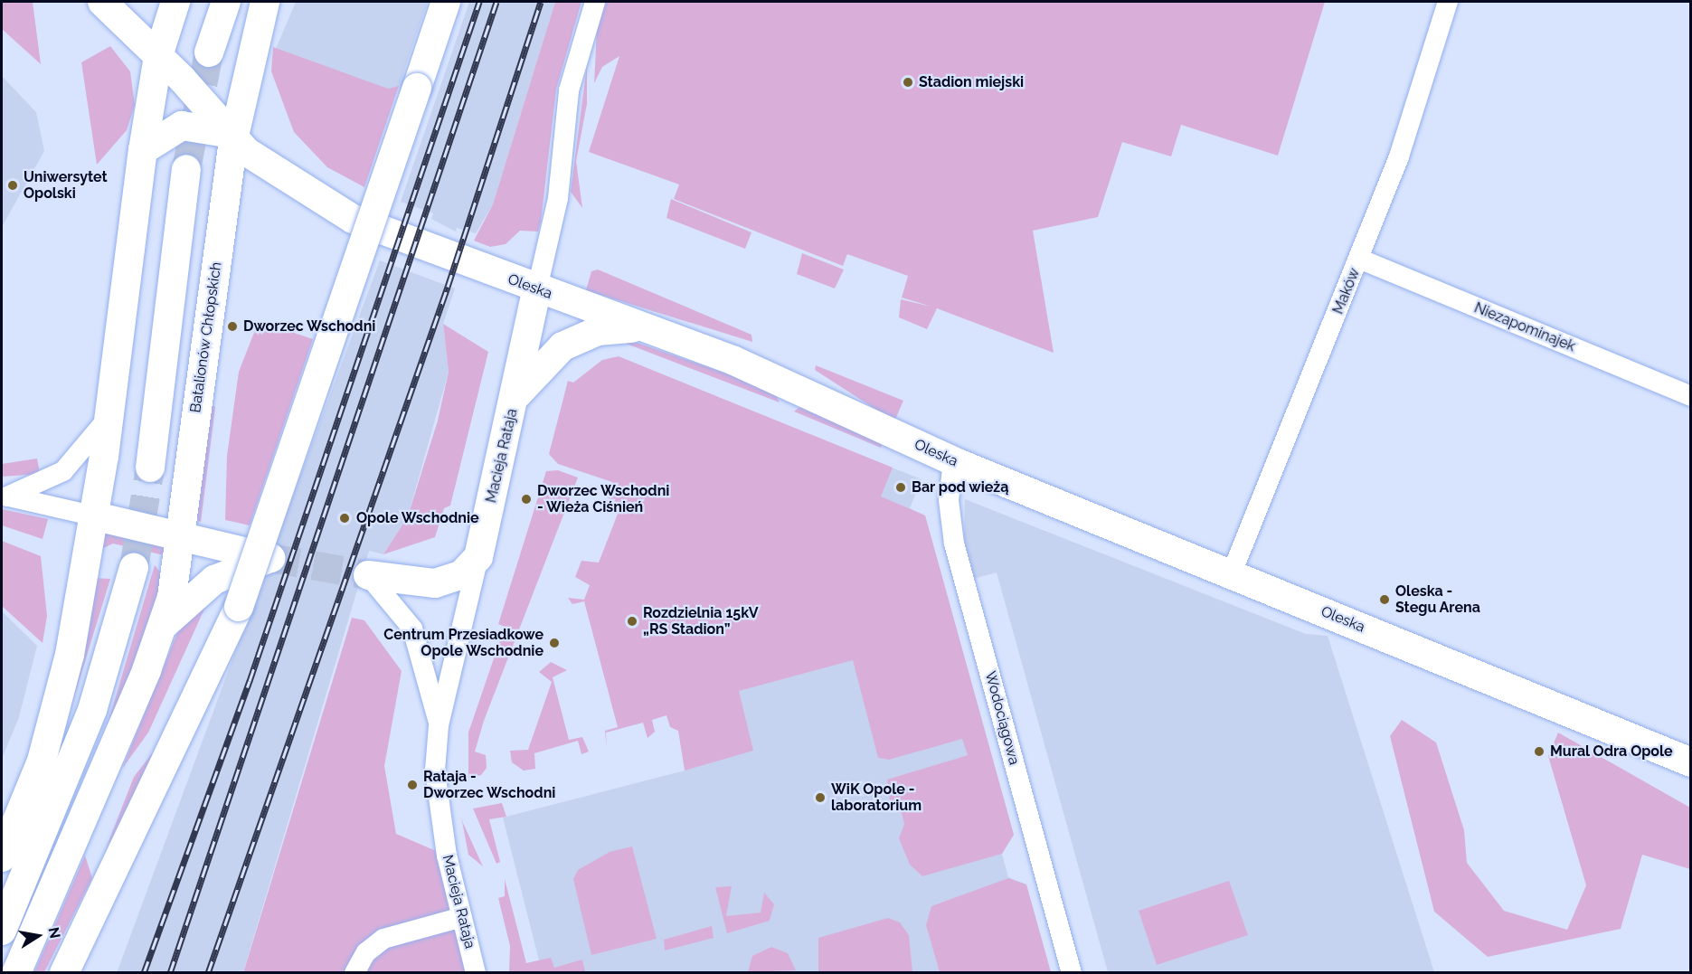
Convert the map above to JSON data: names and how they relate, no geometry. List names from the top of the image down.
{
  "streets": {
    "main road": ["Oleska", "Batalionów Chłopskich", "Macieja Rataja"],
    "street": ["Maków", "Niezapominajek", "Wodociągowa"]
  },
  "crossings": [
    ["Oleska", "Maków"],
    ["Oleska", "Batalionów Chłopskich"],
    ["Oleska", "Macieja Rataja"],
    ["Oleska", "Wodociągowa"],
    ["Maków", "Niezapominajek"]
  ],
  "places": [
    "Stadion miejski",
    "Uniwersytet Opolski",
    "Dworzec Wschodni",
    "Bar pod wieżą",
    "Dworzec Wschodni - Wieża Ciśnień",
    "Opole Wschodnie",
    "Oleska - Stegu Arena",
    "Rozdzielnia 15kV „RS Stadion”",
    "Centrum Przesiadkowe Opole Wschodnie",
    "Mural Odra Opole",
    "Rataja - Dworzec Wschodni",
    "WiK Opole - laboratorium"
  ],
  "north": "right"
}
